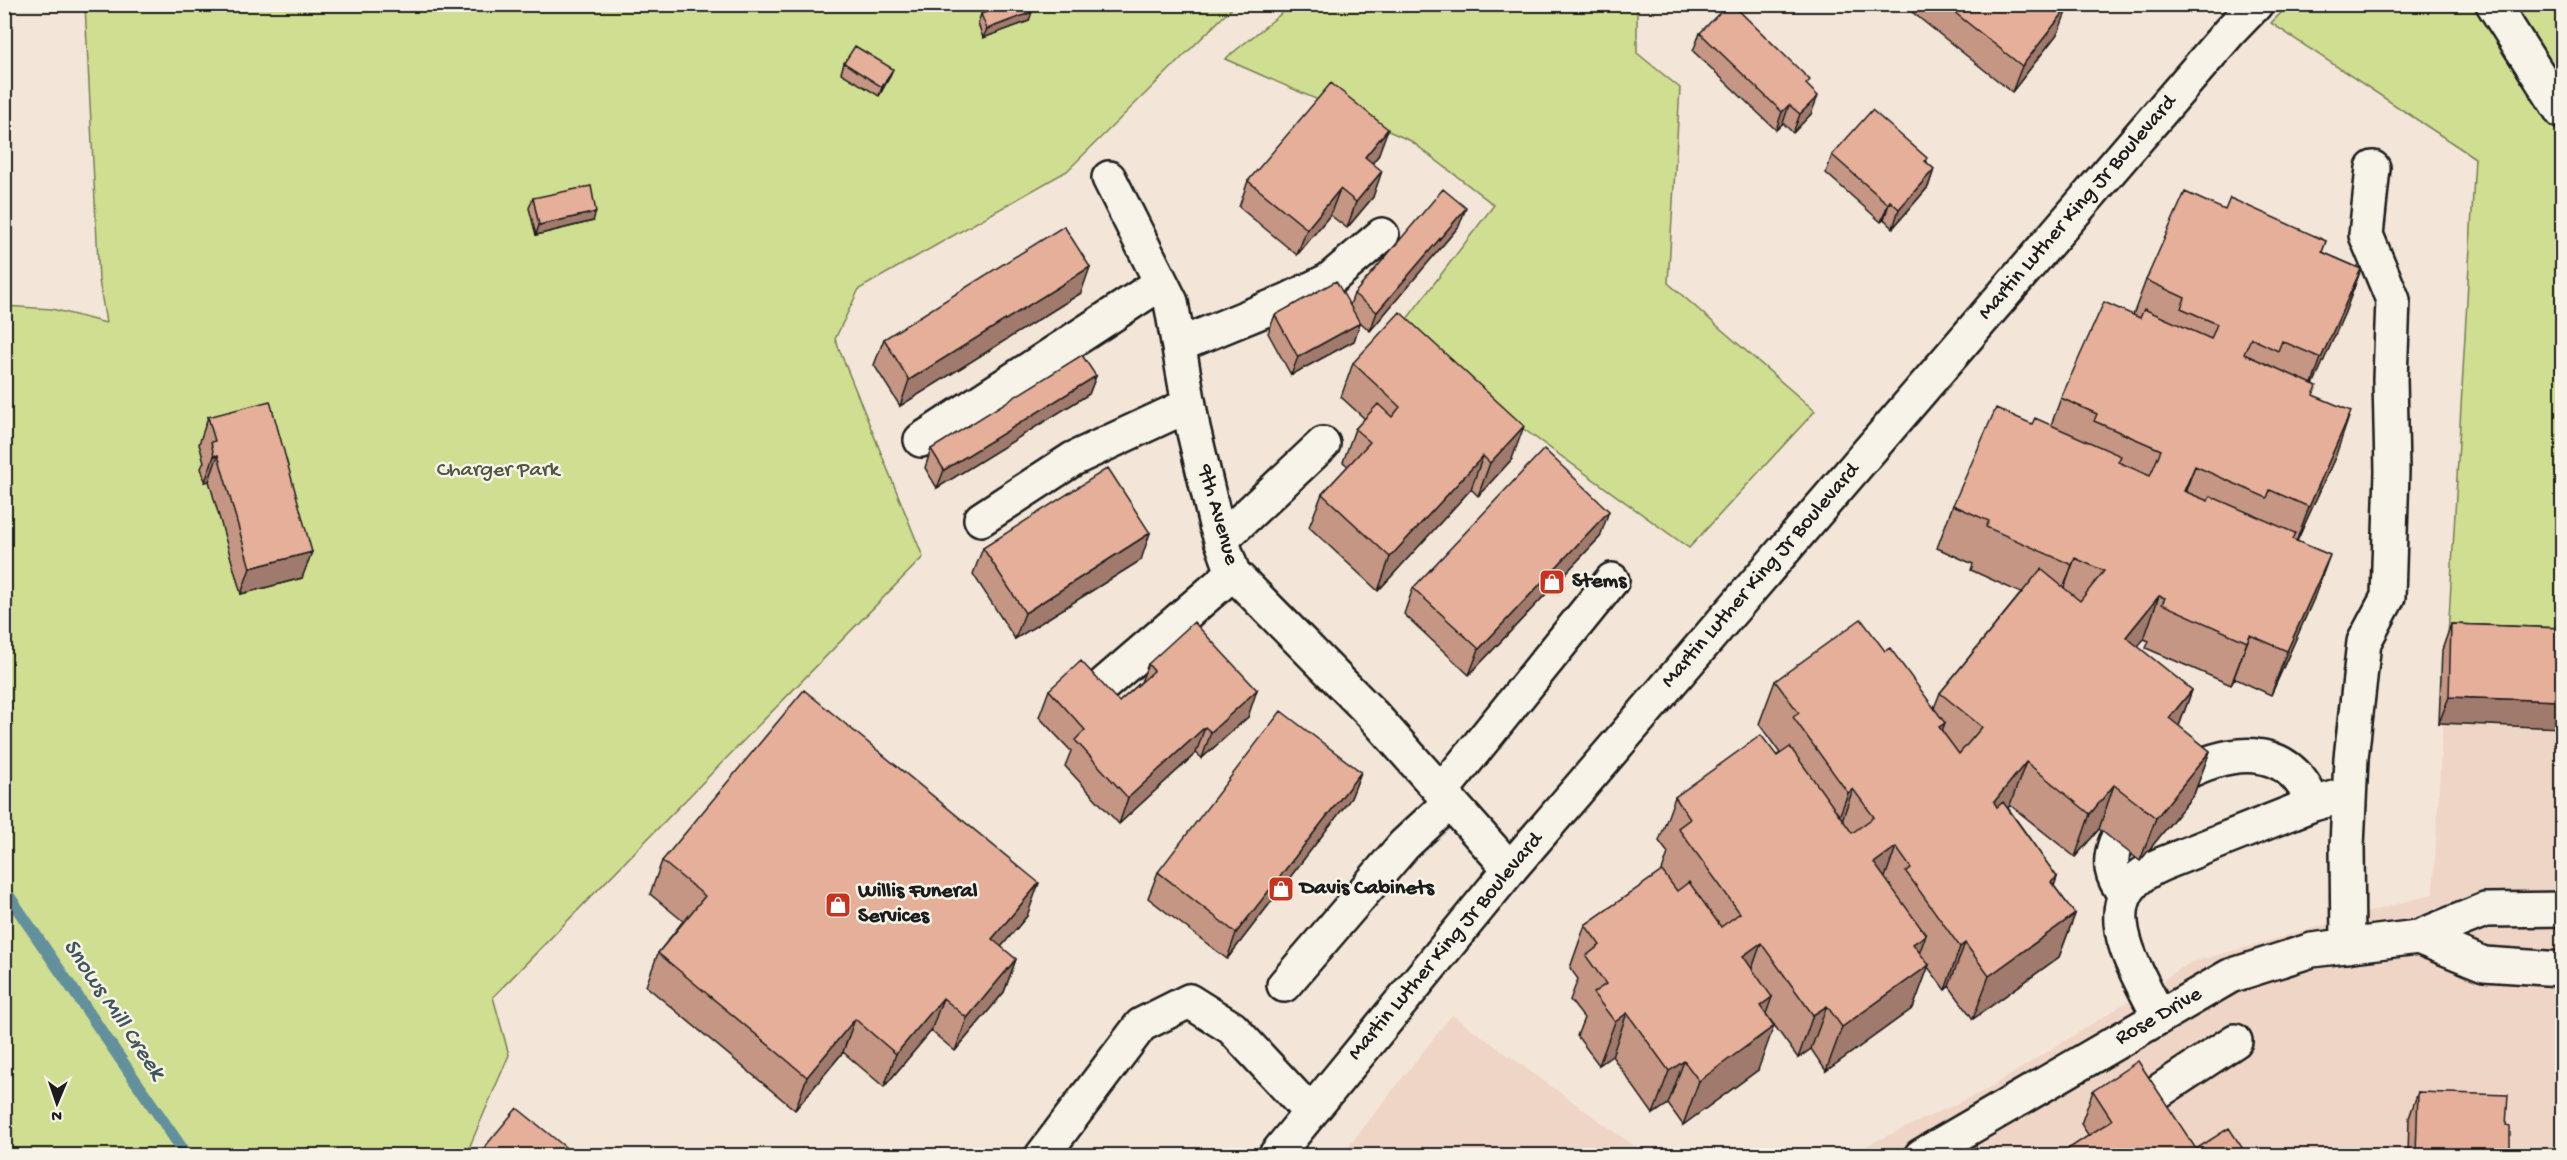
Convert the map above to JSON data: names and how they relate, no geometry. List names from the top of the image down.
{
  "streets": {
    "street": ["Martin Luther King Jr Boulevard", "9th Avenue", "Rose Drive"]
  },
  "crossings": [
    ["Martin Luther King Jr Boulevard", "9th Avenue"]
  ],
  "water": ["Snows Mill Creek"],
  "parks": ["Charger Park"],
  "places": {
    "shop": ["Stems", "Davis Cabinets", "Willis Funeral Services"]
  },
  "north": "bottom"
}
